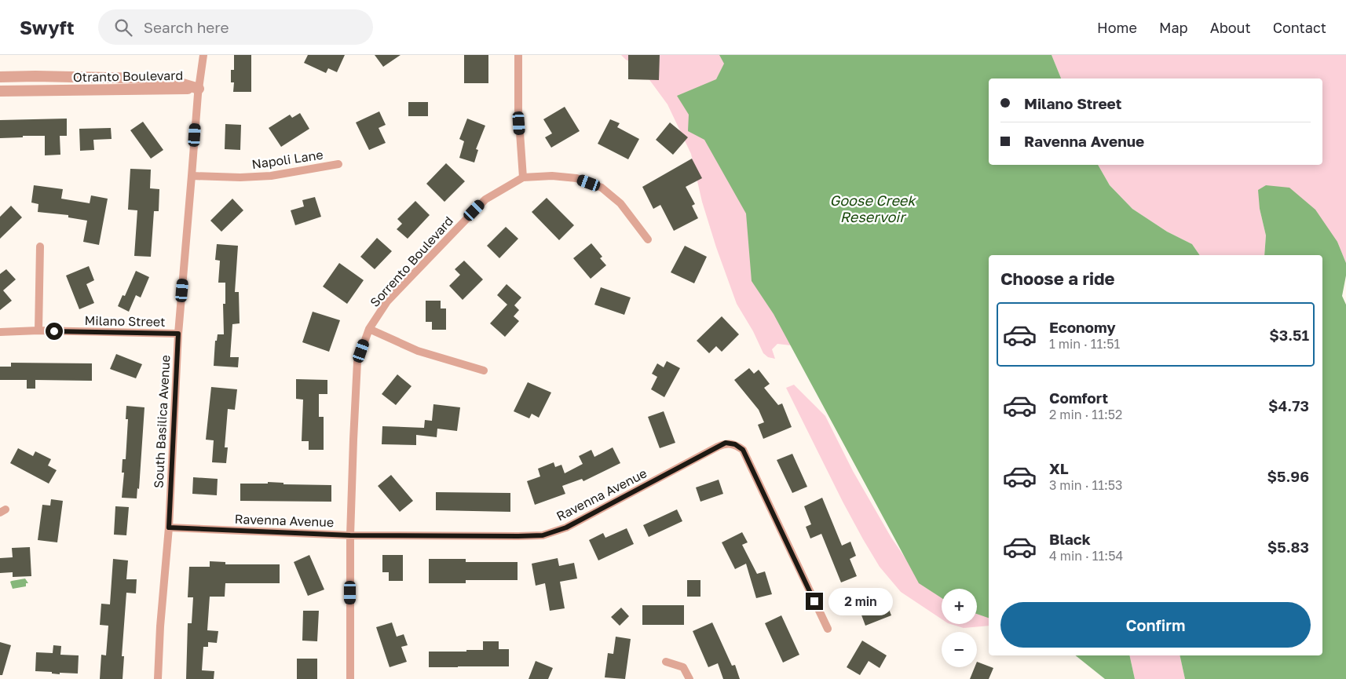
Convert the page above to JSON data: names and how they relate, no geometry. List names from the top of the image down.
{
  "streets": {
    "street": [
      "Otranto Boulevard",
      "Napoli Lane",
      "Sorrento Boulevard",
      "Milano Street",
      "South Basilica Avenue",
      "Ravenna Avenue"
    ]
  },
  "crossings": [
    ["Otranto Boulevard", "South Basilica Avenue"],
    ["Napoli Lane", "South Basilica Avenue"],
    ["Sorrento Boulevard", "Ravenna Avenue"],
    ["Milano Street", "South Basilica Avenue"],
    ["South Basilica Avenue", "Ravenna Avenue"]
  ],
  "water": ["Goose Creek Reservoir"],
  "page": {
    "header": "Swyft",
    "search": "Search here",
    "nav": [
      "Home",
      "Map",
      "About",
      "Contact"
    ],
    "banner": ["Milano Street", "Ravenna Avenue"],
    "heading": "Choose a ride",
    "list": [
      {
        "name": "Economy",
        "note": "1 min · 11:51",
        "value": "$3.51"
      },
      {
        "name": "Comfort",
        "note": "2 min · 11:52",
        "value": "$4.73"
      },
      {
        "name": "XL",
        "note": "3 min · 11:53",
        "value": "$5.96"
      },
      {
        "name": "Black",
        "note": "4 min · 11:54",
        "value": "$5.83"
      }
    ],
    "bubble": "2 min",
    "map_buttons": ["+", "−"],
    "buttons": "Confirm"
  }
}
